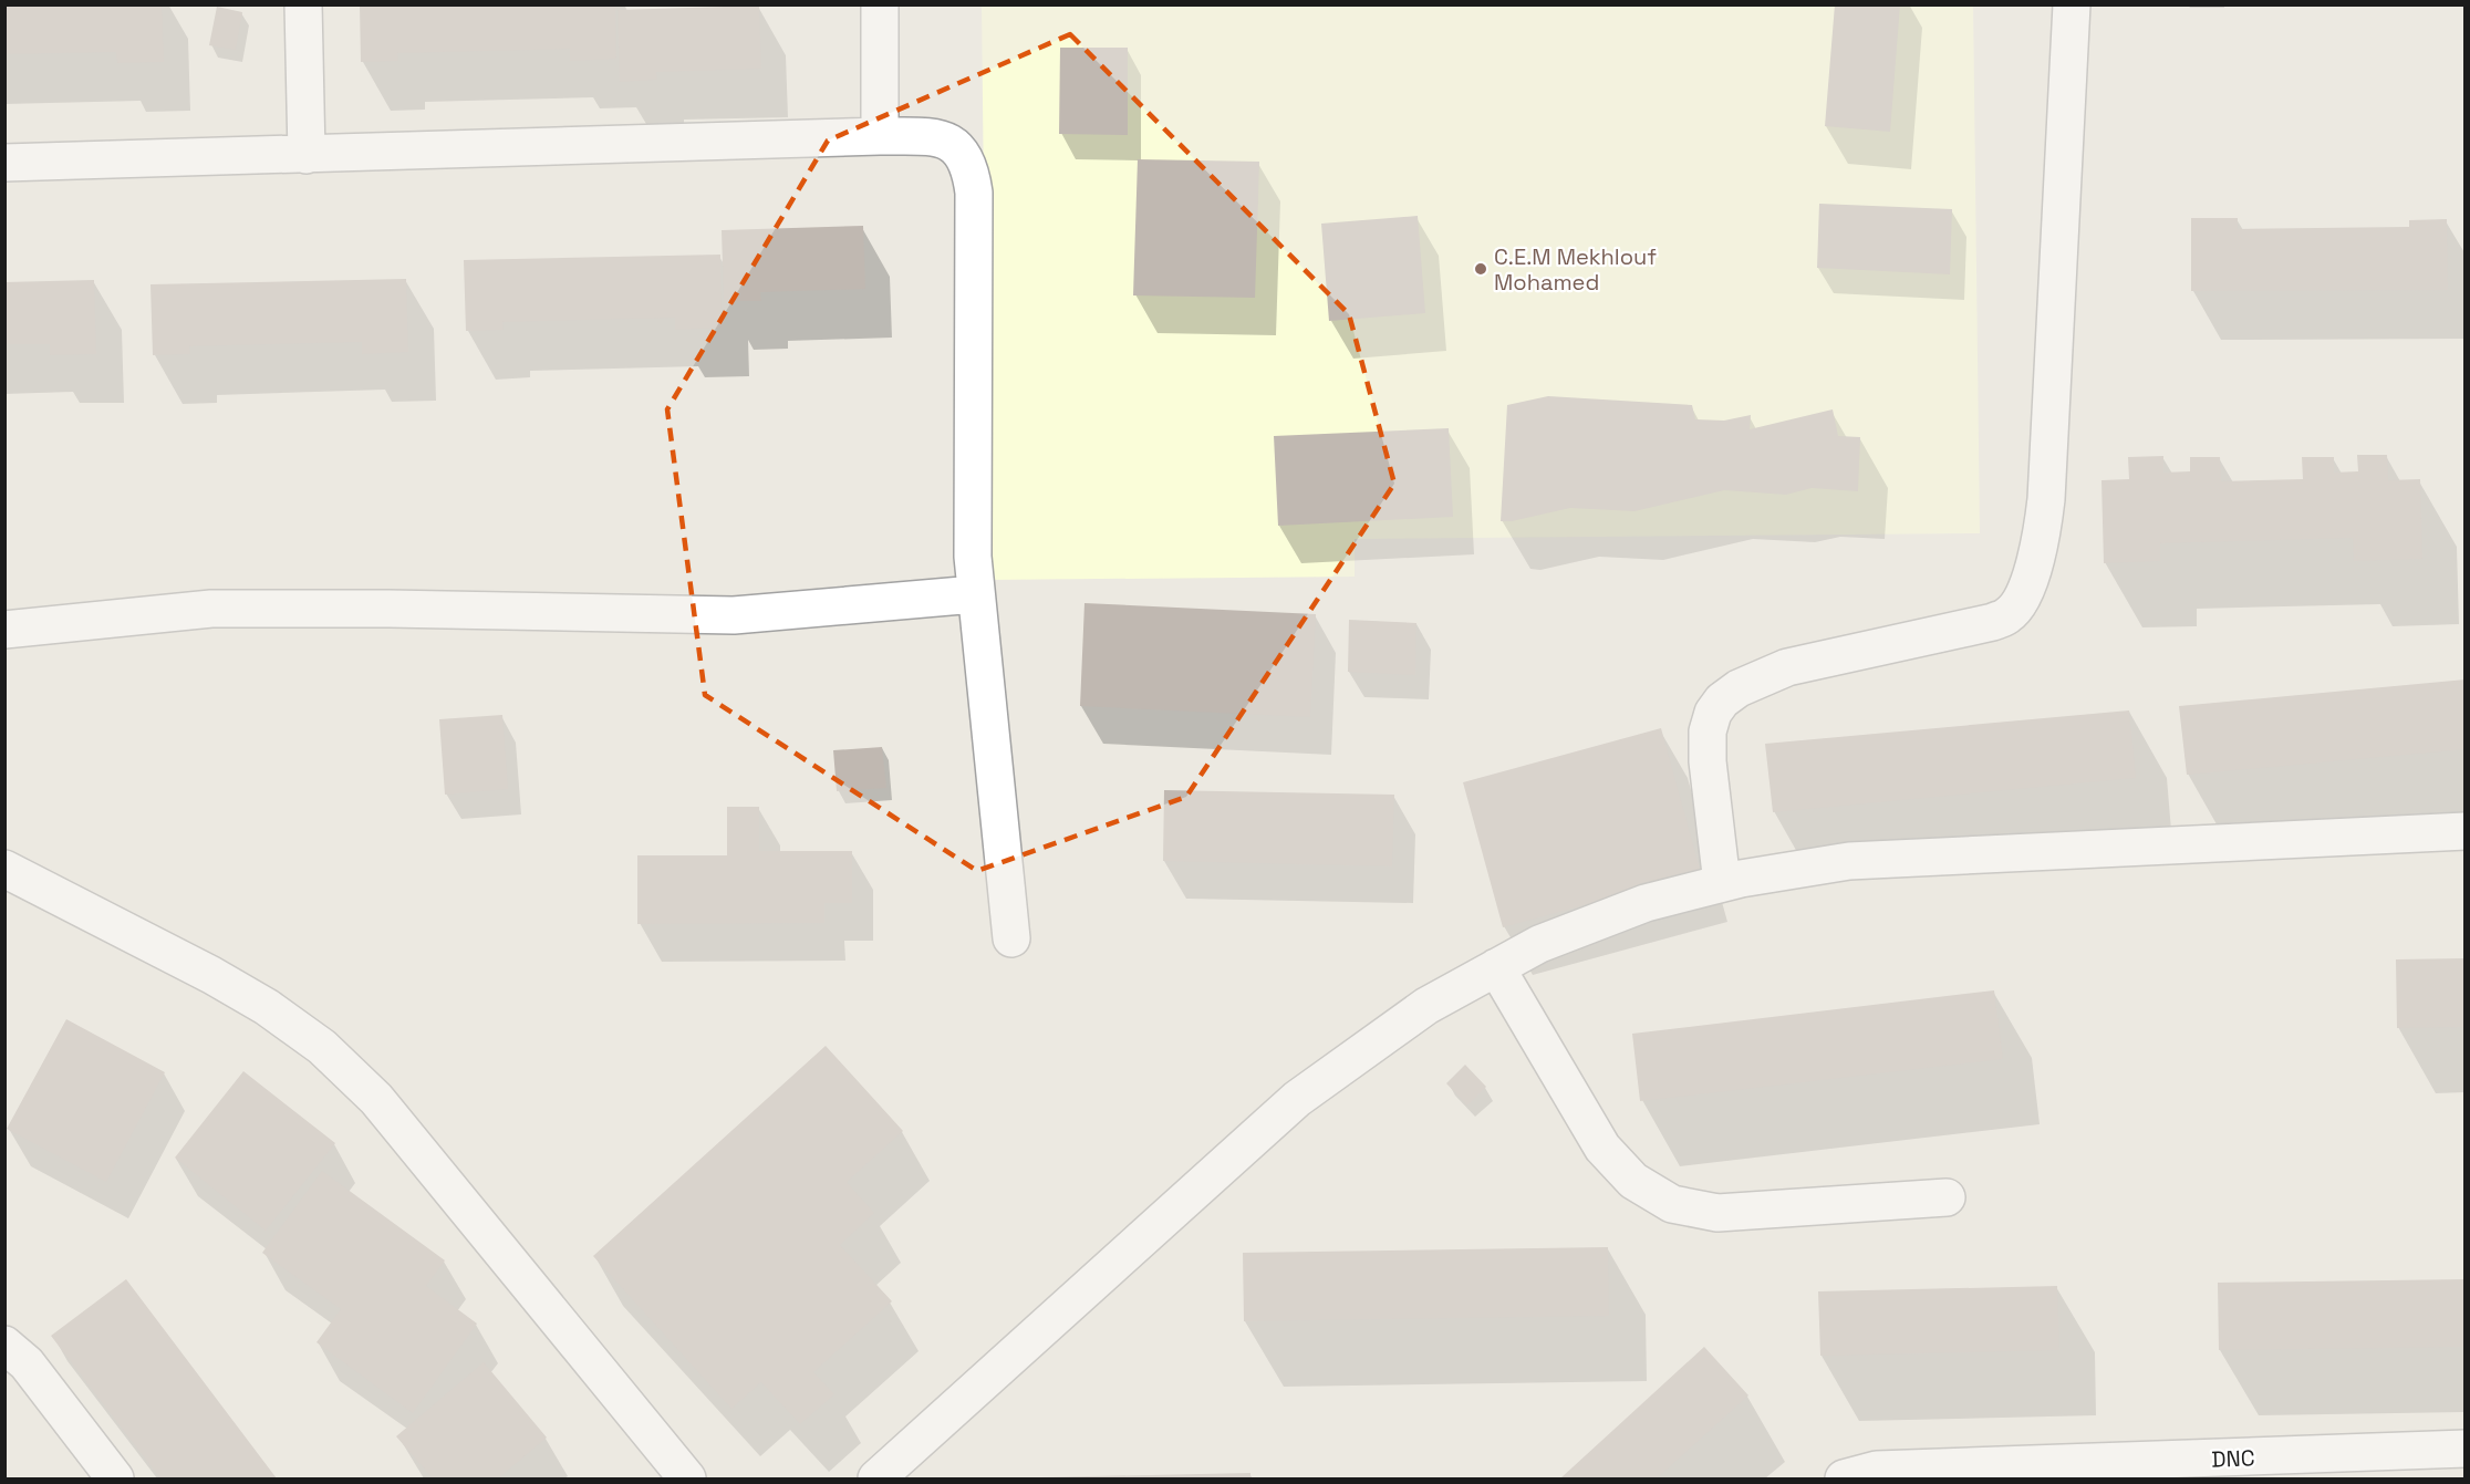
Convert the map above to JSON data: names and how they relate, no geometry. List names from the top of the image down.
{
  "streets": {
    "street": ["DNC"]
  },
  "places": ["C.E.M Mekhlouf Mohamed"]
}
